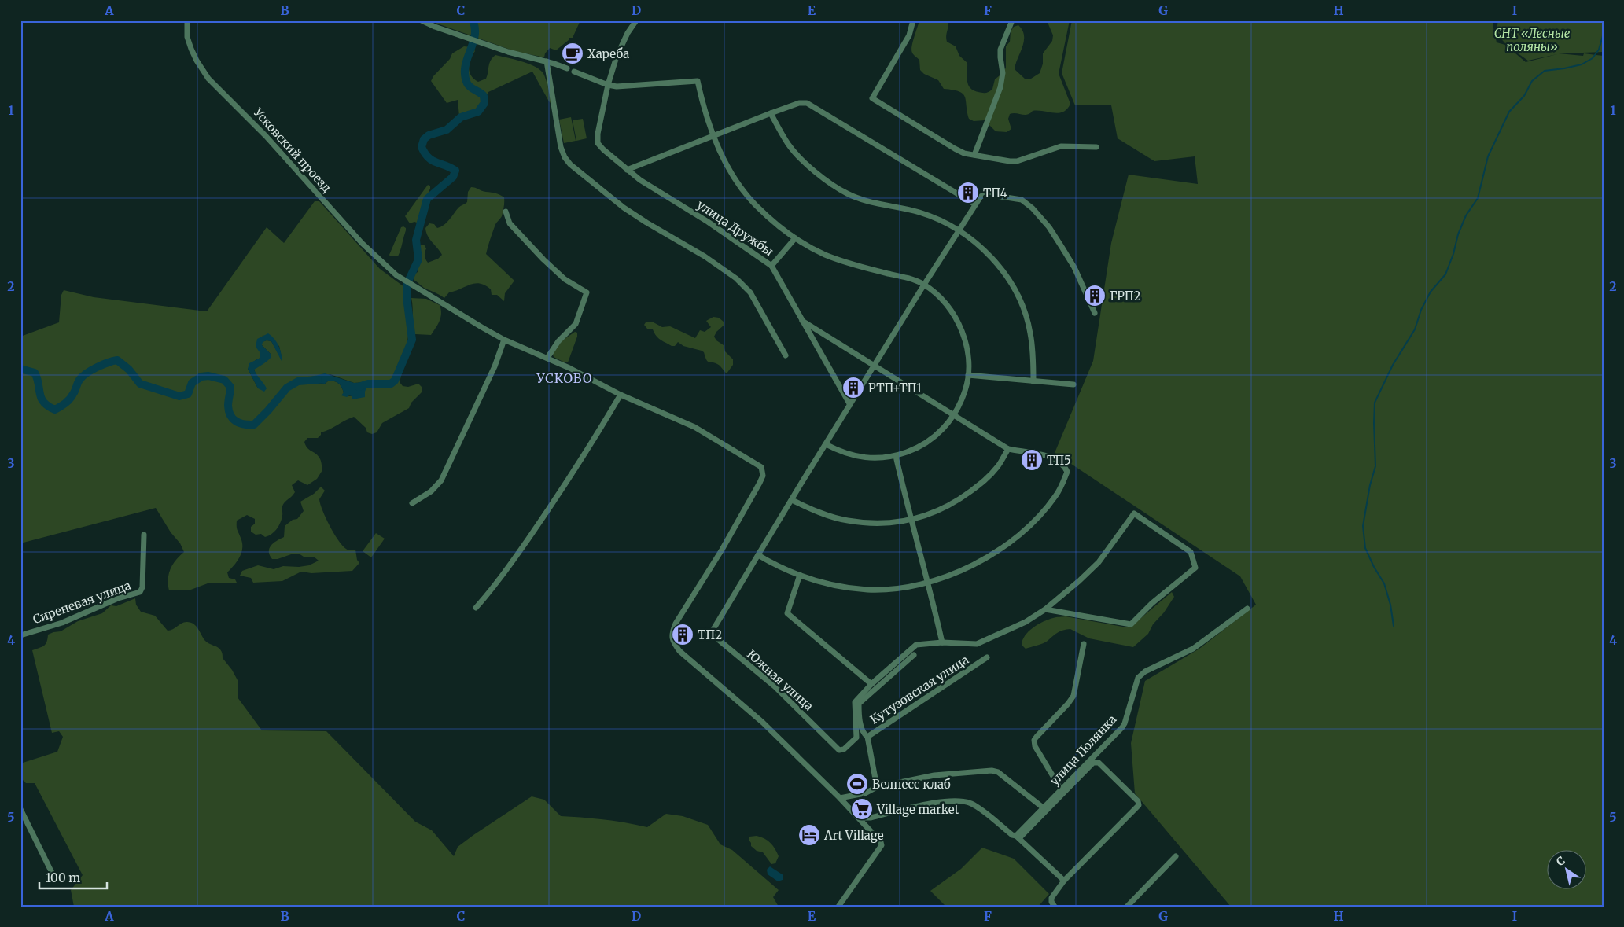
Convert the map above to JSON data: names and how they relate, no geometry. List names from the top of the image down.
{
  "streets": {
    "street": [
      "Усковский проезд",
      "улица Дружбы",
      "Сиреневая улица",
      "Южная улица",
      "Кутузовская улица",
      "улица Полянка"
    ]
  },
  "districts": ["УСКОВО"],
  "parks": ["СНТ «Лесные поляны»"],
  "places": {
    "cafe": ["Хареба"],
    "building": [
      "ТП4",
      "ГРП2",
      "РТП+ТП1",
      "ТП5",
      "ТП2"
    ],
    "sports": ["Велнесс клаб"],
    "supermarket": ["Village market"],
    "hotel": ["Art Village"]
  },
  "scale_bar": "100 m",
  "north": "top left",
  "grid": {
    "columns": [
      "A",
      "B",
      "C",
      "D",
      "E",
      "F",
      "G",
      "H",
      "I"
    ],
    "rows": [
      "1",
      "2",
      "3",
      "4",
      "5"
    ]
  }
}
